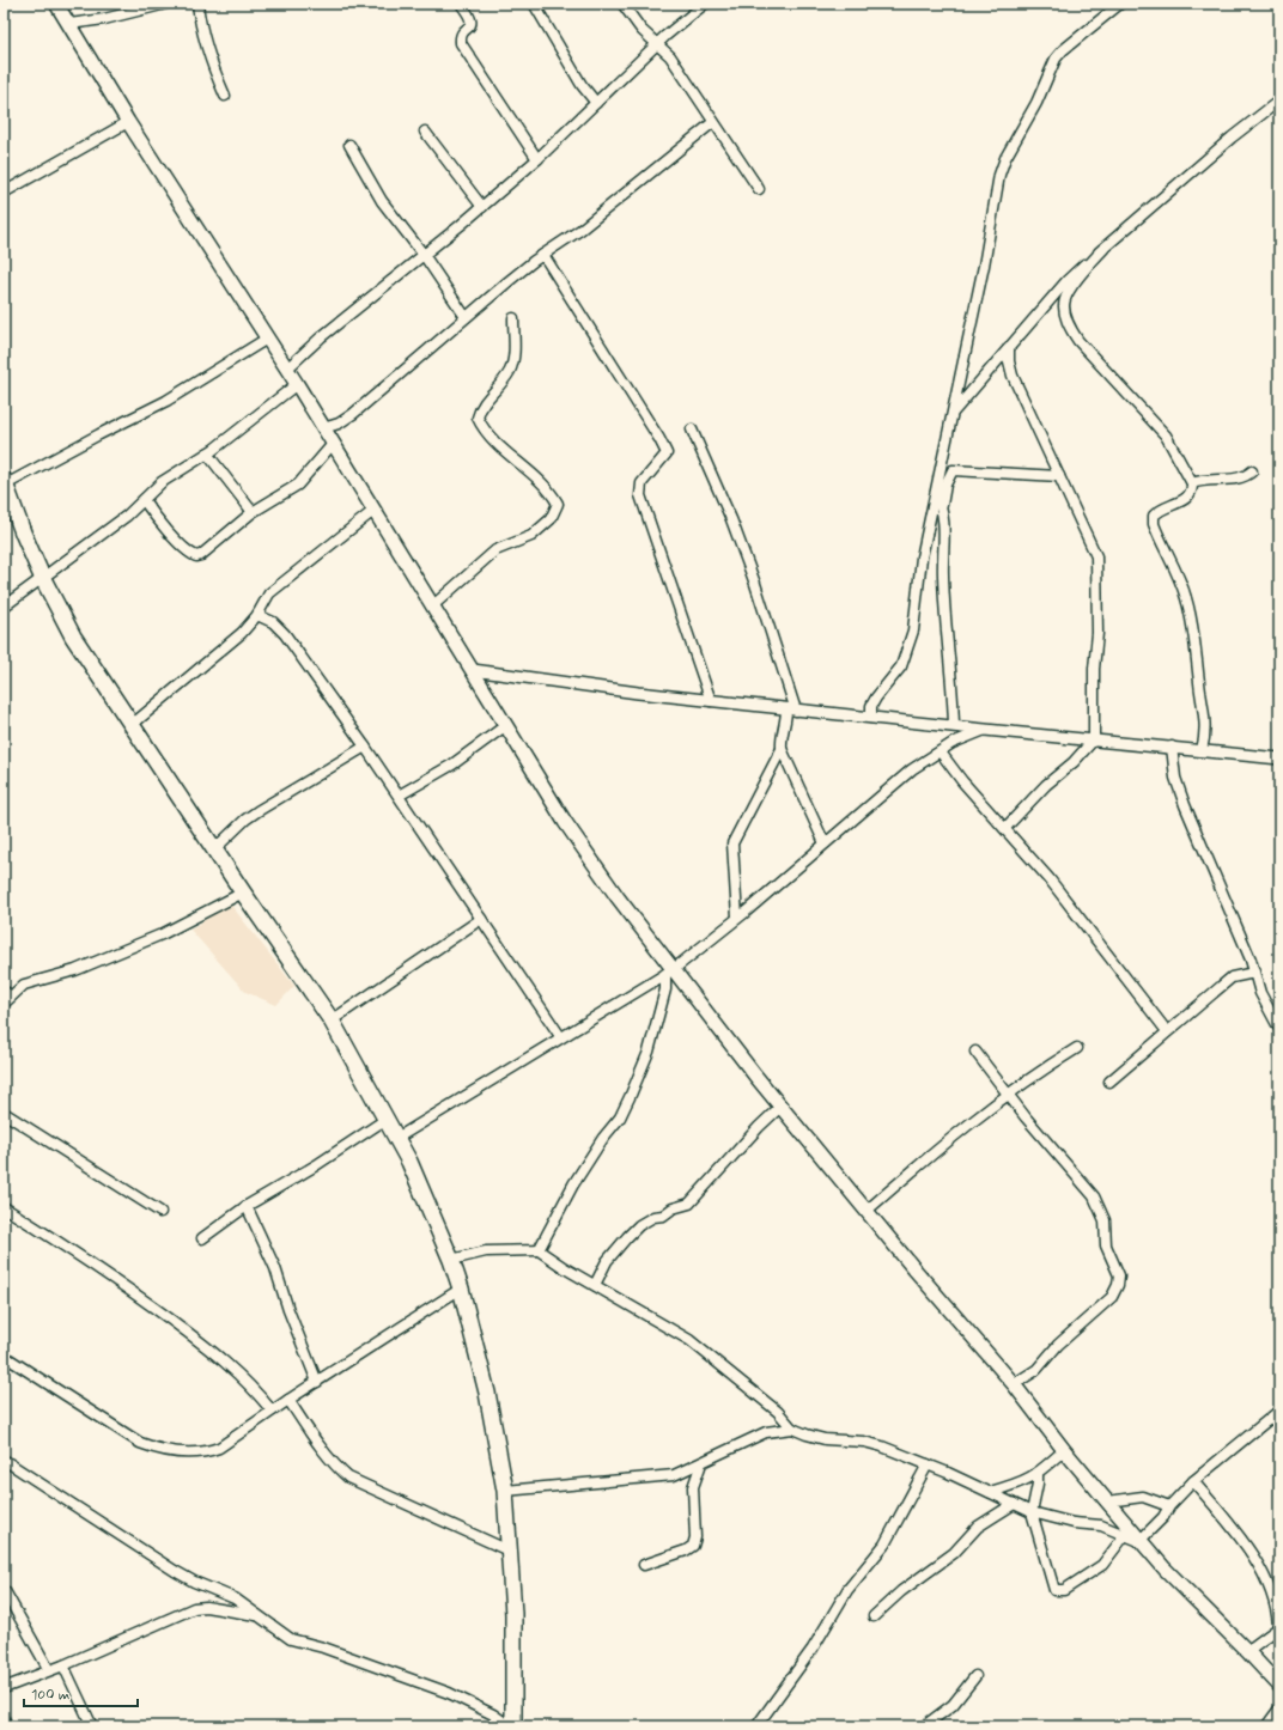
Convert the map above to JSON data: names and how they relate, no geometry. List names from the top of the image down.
{
  "scale_bar": "100 m"
}
